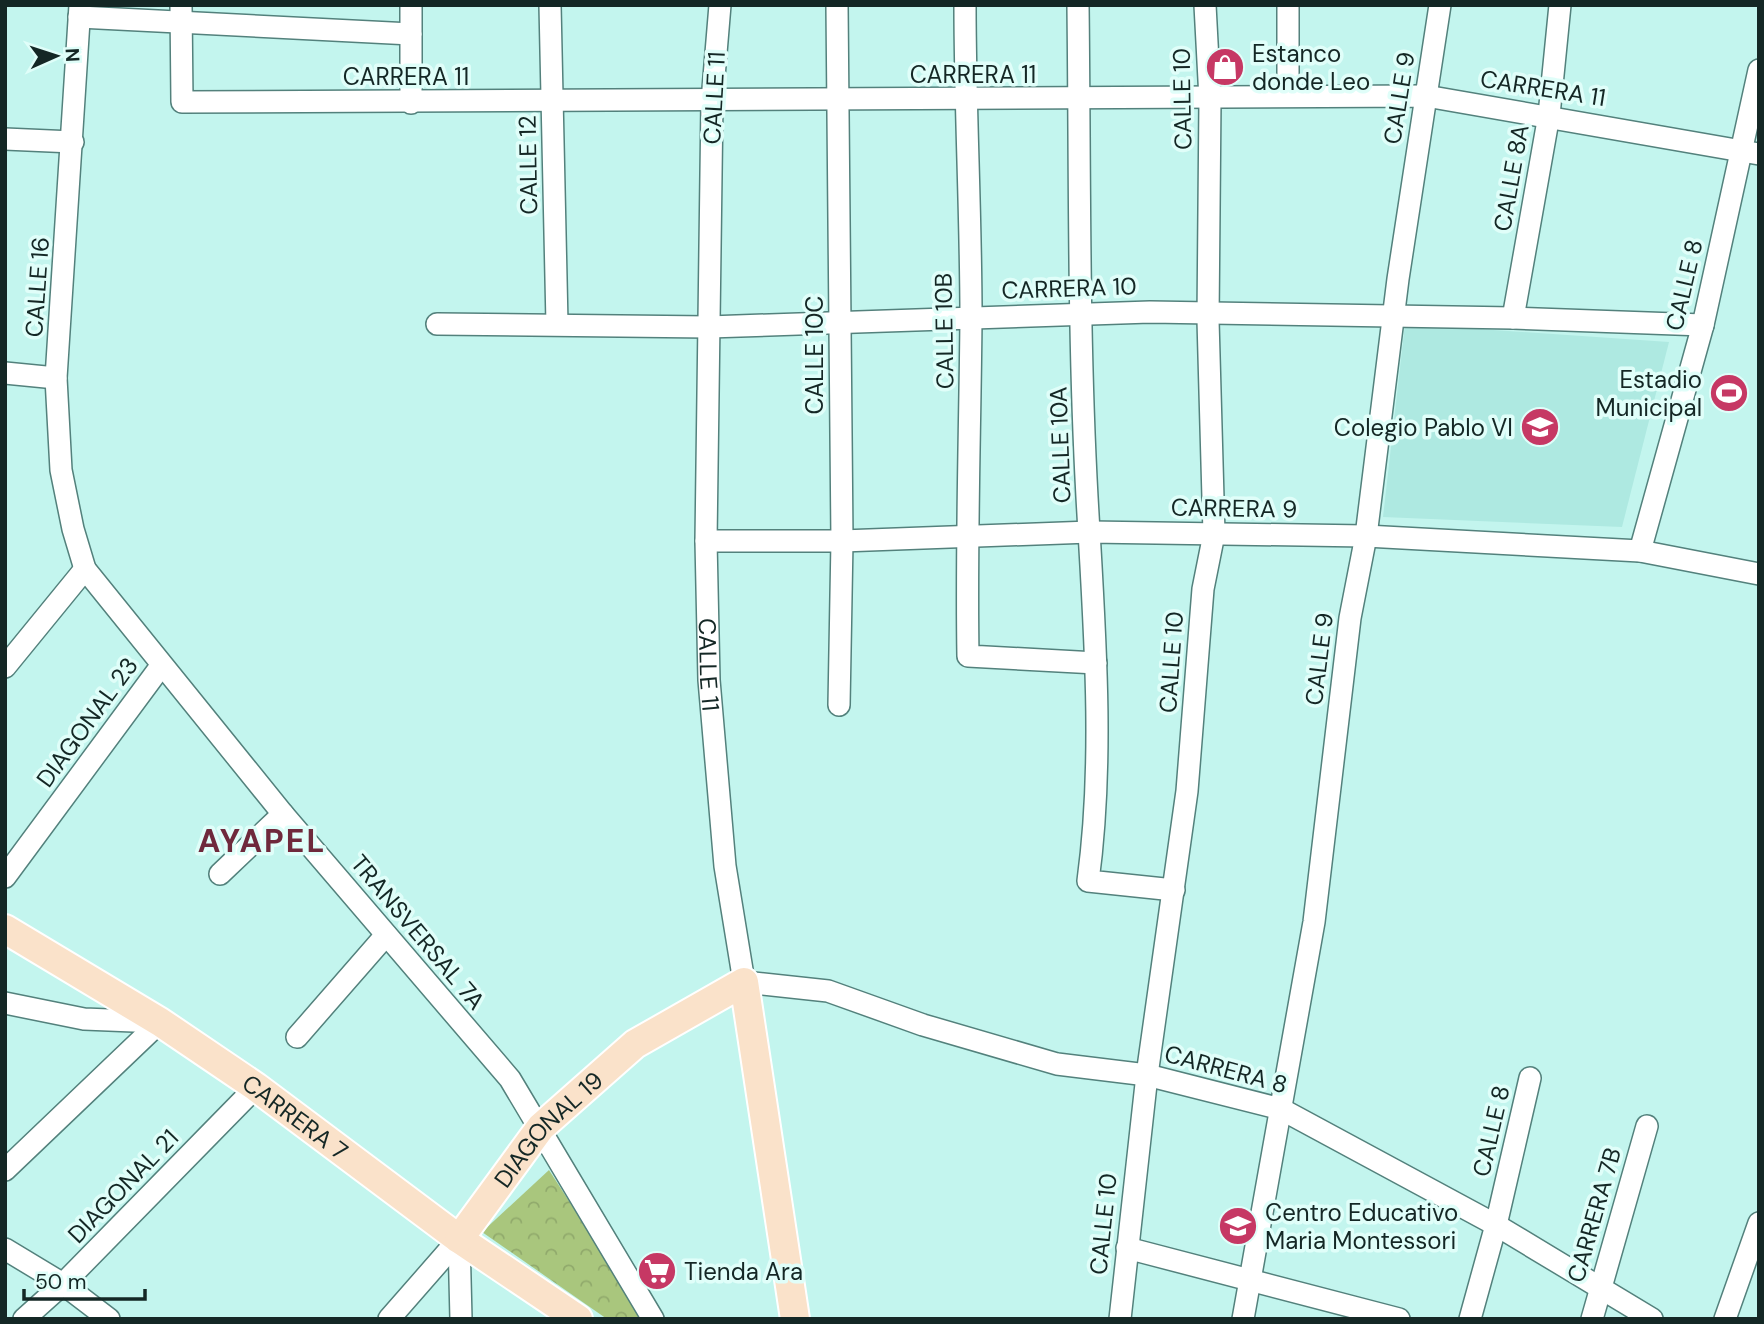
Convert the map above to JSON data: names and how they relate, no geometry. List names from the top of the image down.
{
  "streets": {
    "main road": ["CALLE 11", "CARRERA 7", "DIAGONAL 19"],
    "street": [
      "CARRERA 11",
      "CALLE 9",
      "CALLE 10",
      "CALLE 12",
      "CALLE 8A",
      "CALLE 8",
      "CALLE 16",
      "CARRERA 10",
      "CALLE 10B",
      "CALLE 10C",
      "CALLE 10A",
      "CARRERA 9",
      "DIAGONAL 23",
      "TRANSVERSAL 7A",
      "CARRERA 8",
      "DIAGONAL 21",
      "CARRERA 7B"
    ]
  },
  "crossings": [
    ["CARRERA 11", "CALLE 11"],
    ["CARRERA 11", "CALLE 9"],
    ["CARRERA 11", "CALLE 10"],
    ["CARRERA 11", "CALLE 12"],
    ["CARRERA 11", "CALLE 8A"],
    ["CARRERA 11", "CALLE 8"],
    ["CARRERA 11", "CALLE 10B"],
    ["CARRERA 11", "CALLE 10C"],
    ["CARRERA 11", "CALLE 10A"],
    ["CALLE 11", "CARRERA 10"],
    ["CALLE 11", "CARRERA 9"],
    ["CALLE 11", "CARRERA 8"],
    ["CALLE 11", "DIAGONAL 19"],
    ["CALLE 9", "CARRERA 10"],
    ["CALLE 9", "CARRERA 9"],
    ["CALLE 9", "CARRERA 8"],
    ["CALLE 10", "CARRERA 10"],
    ["CALLE 10", "CALLE 10A"],
    ["CALLE 10", "CARRERA 9"],
    ["CALLE 10", "CARRERA 8"],
    ["CALLE 12", "CARRERA 10"],
    ["CALLE 8A", "CARRERA 10"],
    ["CALLE 8", "CARRERA 10"],
    ["CALLE 8", "CARRERA 9"],
    ["CALLE 8", "CARRERA 8"],
    ["CALLE 16", "TRANSVERSAL 7A"],
    ["CARRERA 10", "CALLE 10B"],
    ["CARRERA 10", "CALLE 10C"],
    ["CARRERA 10", "CALLE 10A"],
    ["CALLE 10B", "CALLE 10A"],
    ["CALLE 10B", "CARRERA 9"],
    ["CALLE 10C", "CARRERA 9"],
    ["CALLE 10A", "CARRERA 9"],
    ["DIAGONAL 23", "TRANSVERSAL 7A"],
    ["TRANSVERSAL 7A", "DIAGONAL 19"],
    ["CARRERA 8", "DIAGONAL 19"],
    ["CARRERA 8", "CARRERA 7B"],
    ["CARRERA 7", "DIAGONAL 19"],
    ["CARRERA 7", "DIAGONAL 21"]
  ],
  "districts": ["AYAPEL"],
  "places": {
    "shop": ["Estanco donde Leo"],
    "sports": ["Estadio Municipal"],
    "school or university": ["Colegio Pablo VI", "Centro Educativo Maria Montessori"],
    "supermarket": ["Tienda Ara"]
  },
  "scale_bar": "50 m",
  "north": "right"
}
